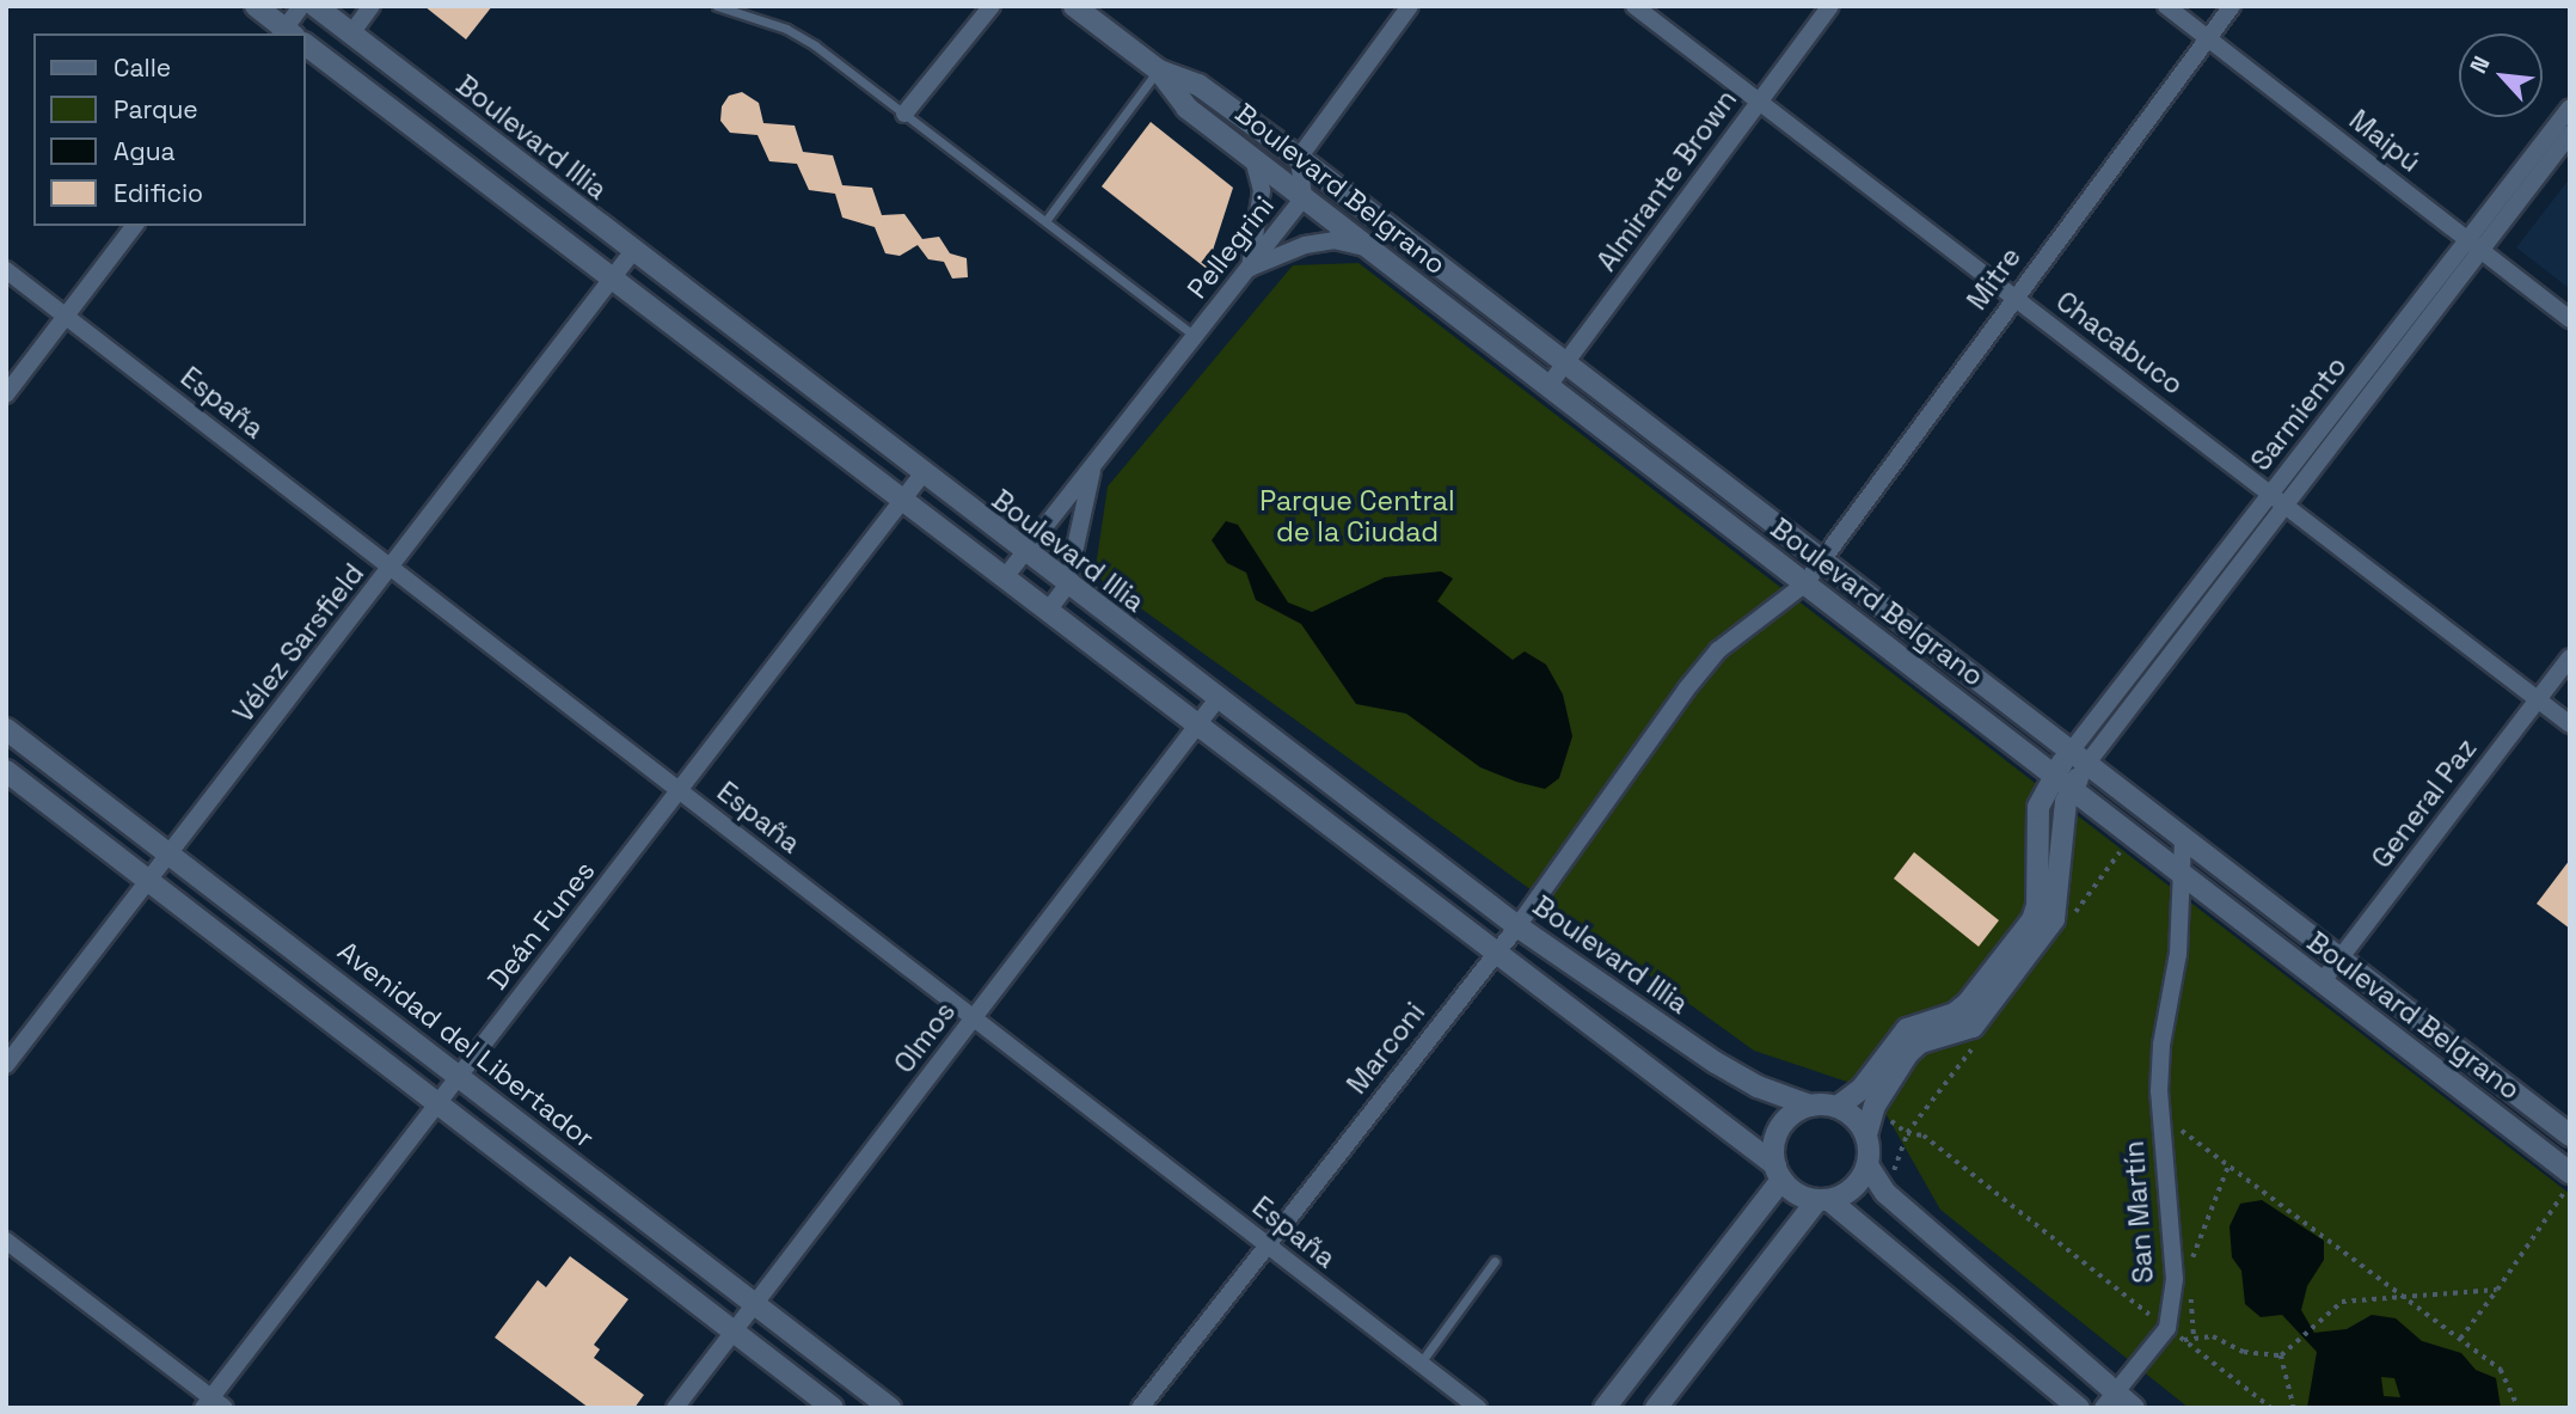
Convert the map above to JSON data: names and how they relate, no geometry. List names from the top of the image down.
{
  "streets": {
    "street": [
      "Boulevard Illia",
      "Maipú",
      "Almirante Brown",
      "Boulevard Belgrano",
      "Pellegrini",
      "Mitre",
      "Chacabuco",
      "España",
      "Sarmiento",
      "Vélez Sarsfield",
      "General Paz",
      "Deán Funes",
      "Olmos",
      "Avenidad del Libertador",
      "Marconi",
      "San Martín"
    ]
  },
  "crossings": [
    ["Boulevard Illia", "Vélez Sarsfield"],
    ["Boulevard Illia", "Deán Funes"],
    ["Boulevard Illia", "Olmos"],
    ["Boulevard Illia", "Marconi"],
    ["Maipú", "Mitre"],
    ["Maipú", "Sarmiento"],
    ["Almirante Brown", "Boulevard Belgrano"],
    ["Almirante Brown", "Chacabuco"],
    ["Boulevard Belgrano", "Pellegrini"],
    ["Boulevard Belgrano", "Mitre"],
    ["Boulevard Belgrano", "Sarmiento"],
    ["Boulevard Belgrano", "General Paz"],
    ["Boulevard Belgrano", "San Martín"],
    ["Mitre", "Chacabuco"],
    ["Mitre", "Marconi"],
    ["Chacabuco", "Sarmiento"],
    ["Chacabuco", "General Paz"],
    ["España", "Vélez Sarsfield"],
    ["España", "Deán Funes"],
    ["España", "Olmos"],
    ["España", "Marconi"],
    ["Vélez Sarsfield", "Avenidad del Libertador"],
    ["Deán Funes", "Avenidad del Libertador"],
    ["Olmos", "Avenidad del Libertador"]
  ],
  "parks": ["Parque Central de la Ciudad"],
  "legend": [
    "Calle",
    "Parque",
    "Agua",
    "Edificio"
  ],
  "north": "top left"
}
